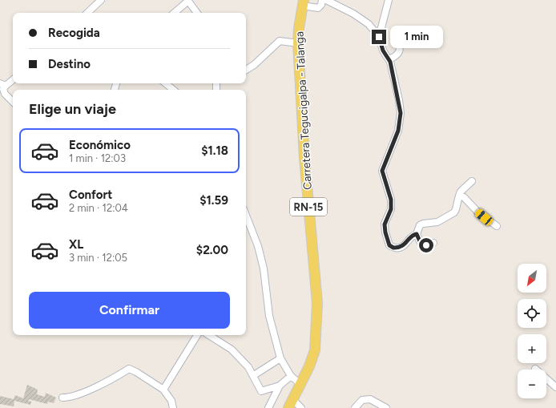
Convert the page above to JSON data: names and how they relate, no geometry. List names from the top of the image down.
{
  "streets": {
    "main road": ["Carretera Tegucigalpa - Talanga", "RN-15"]
  },
  "north": "bottom left",
  "page": {
    "banner": ["Recogida", "Destino"],
    "bubble": "1 min",
    "heading": "Elige un viaje",
    "list": [
      {
        "name": "Económico",
        "note": "1 min · 12:03",
        "value": "$1.18"
      },
      {
        "name": "Confort",
        "note": "2 min · 12:04",
        "value": "$1.59"
      },
      {
        "name": "XL",
        "note": "3 min · 12:05",
        "value": "$2.00"
      }
    ],
    "map_buttons": ["+", "−"],
    "buttons": "Confirmar"
  }
}
